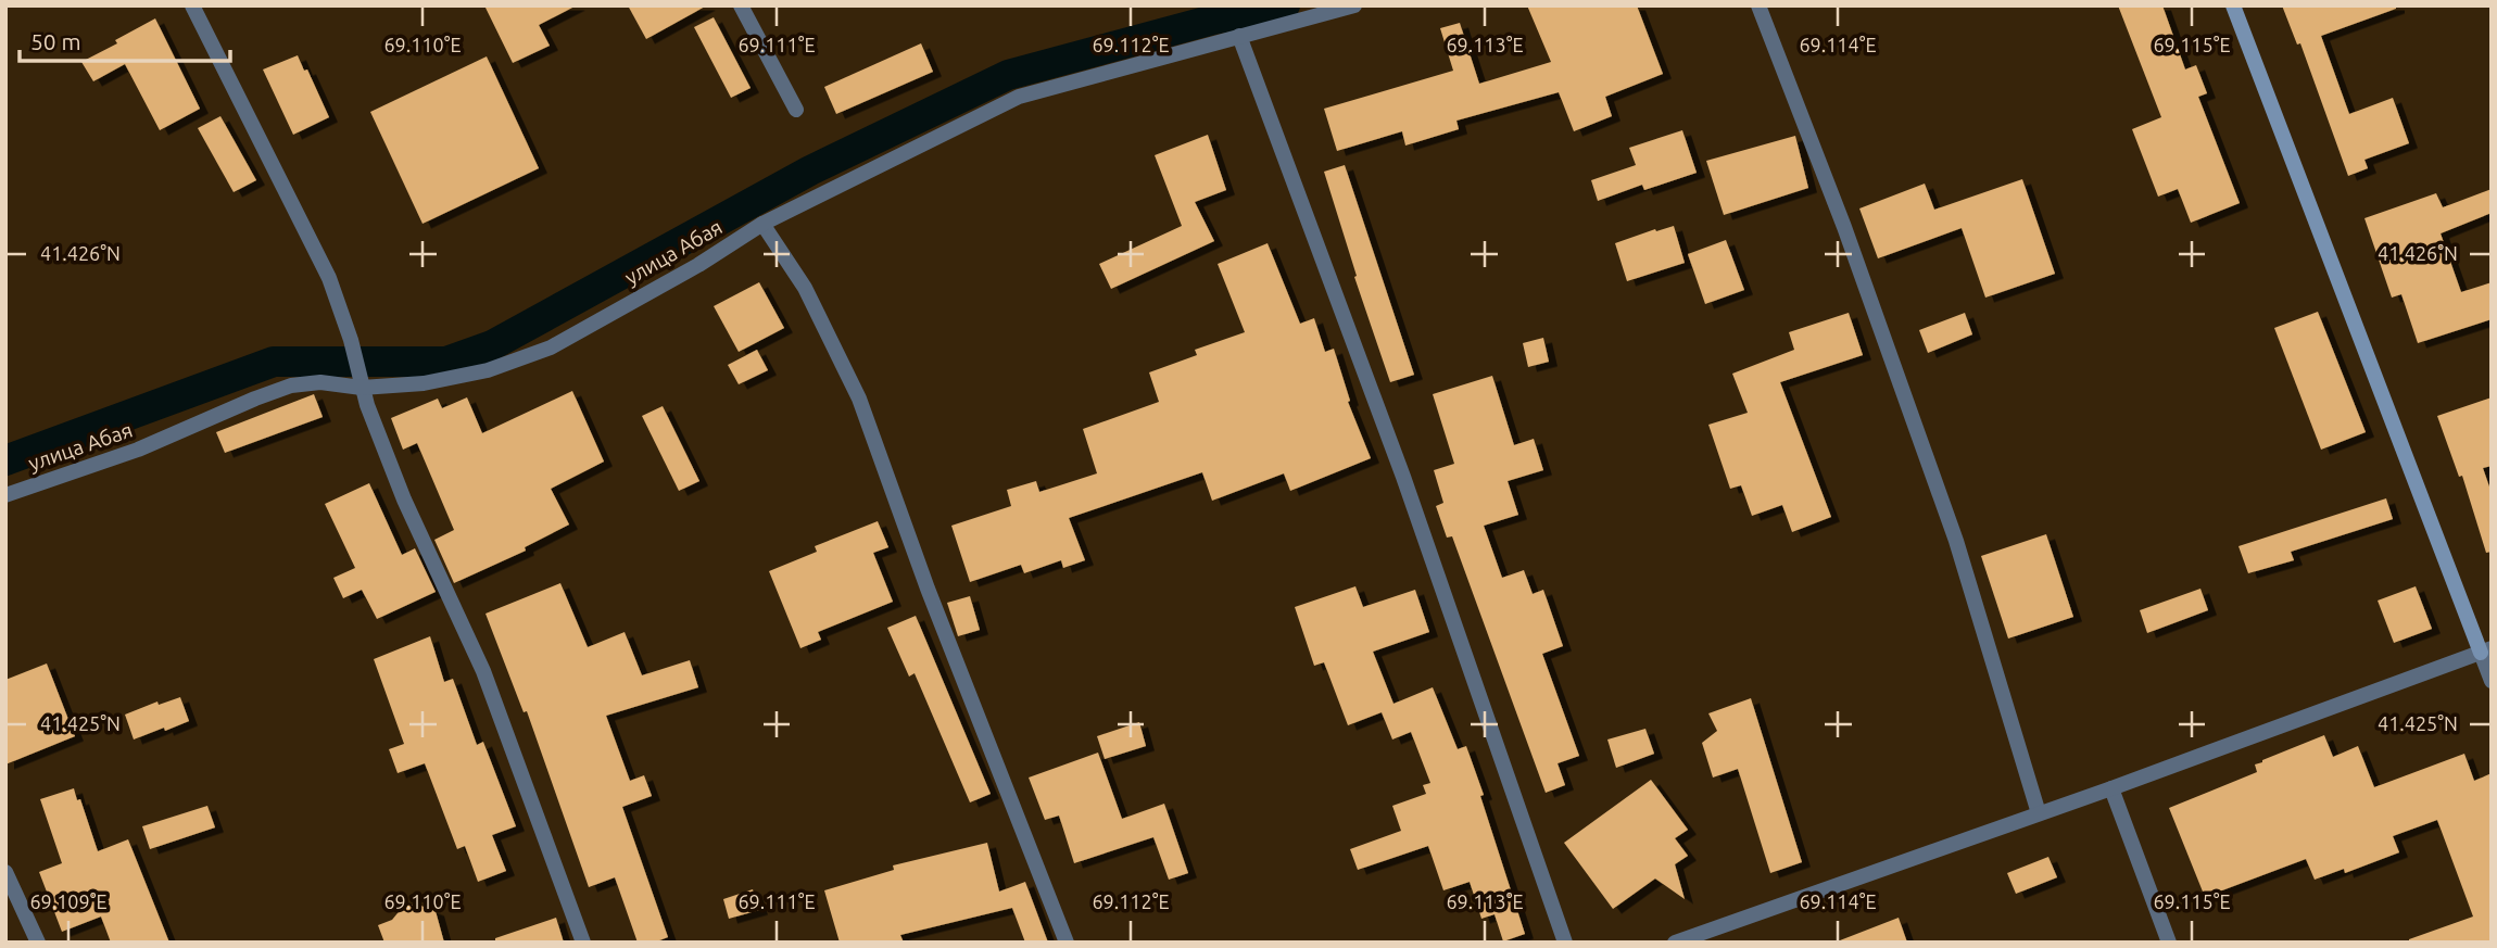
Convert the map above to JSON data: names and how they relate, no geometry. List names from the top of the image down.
{
  "streets": {
    "street": ["улица Абая"]
  },
  "scale_bar": "50 m",
  "coordinates": [
    "69.110°E",
    "69.111°E",
    "69.112°E",
    "69.113°E",
    "69.114°E",
    "69.115°E",
    "41.426°N",
    "41.425°N",
    "69.109°E"
  ]
}
